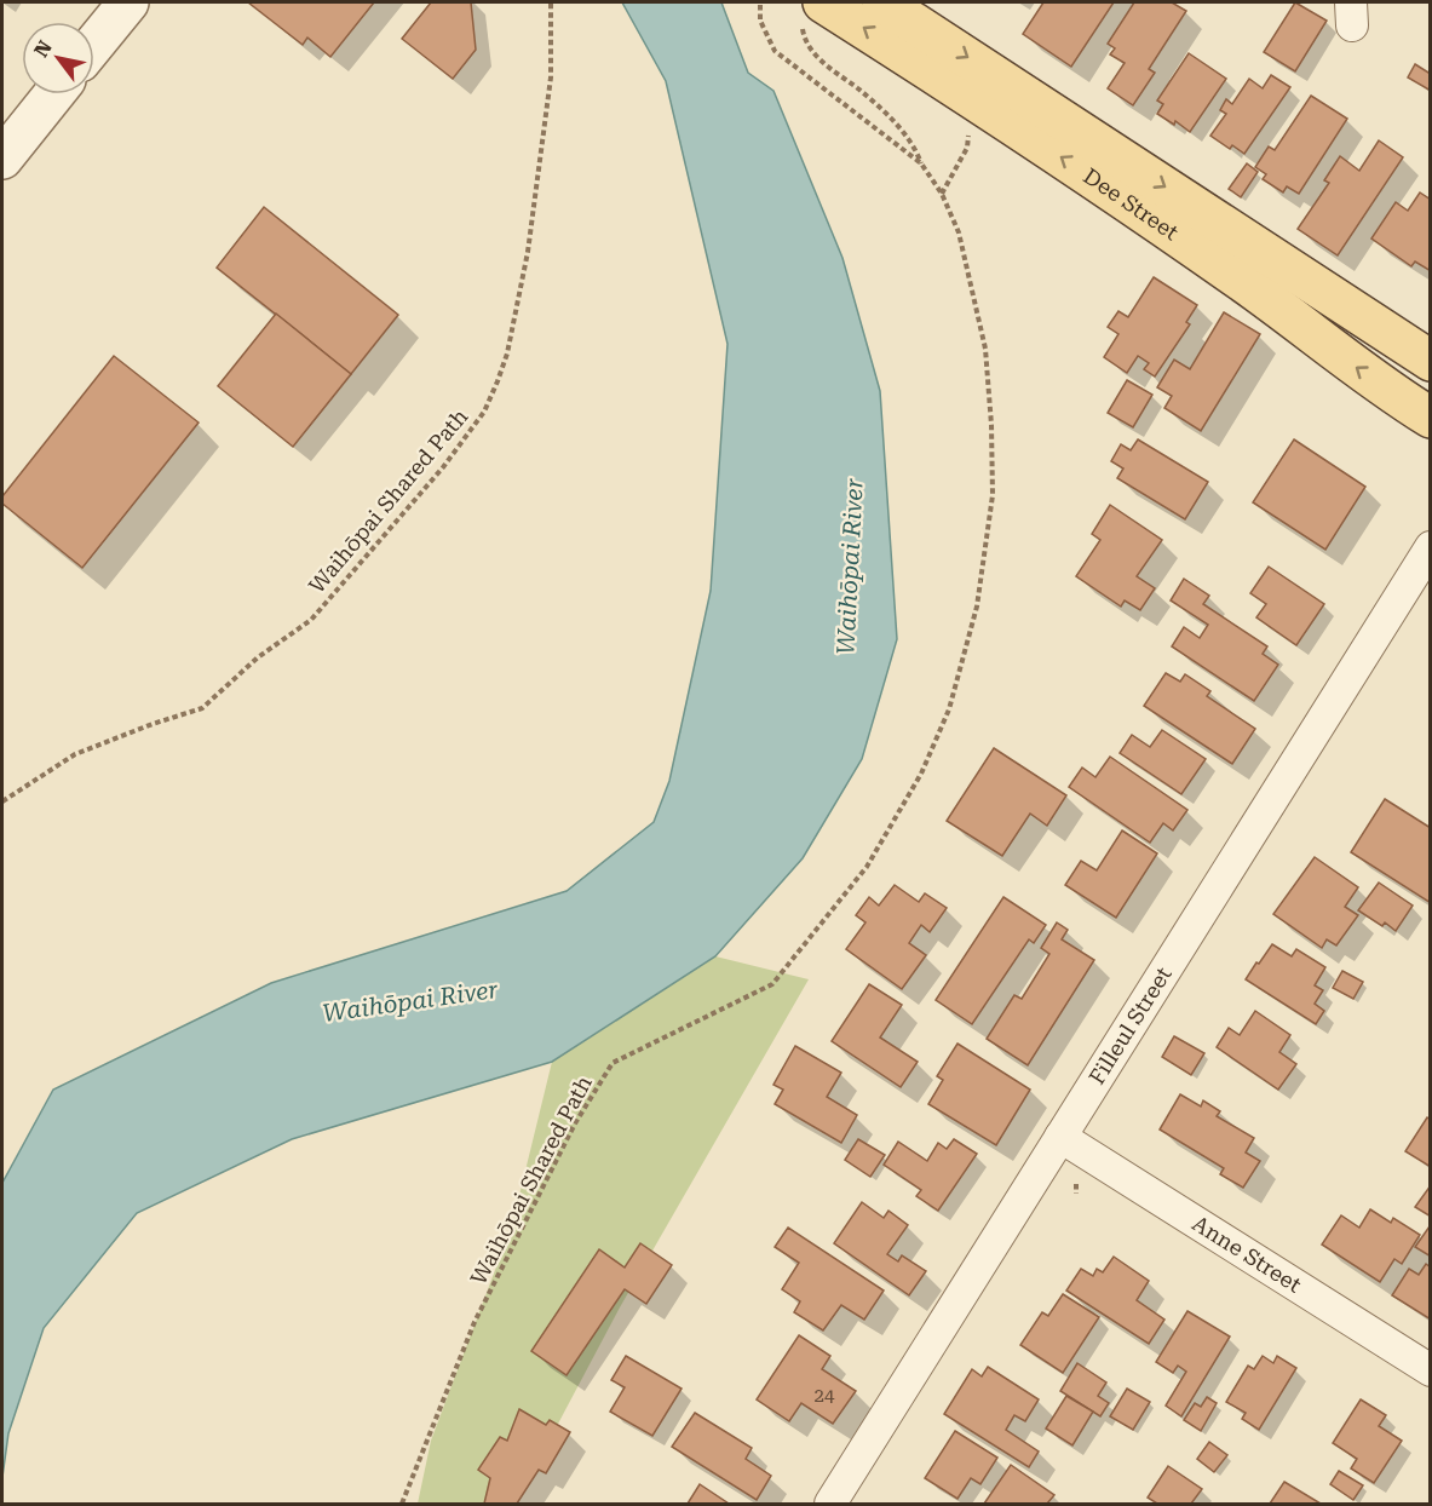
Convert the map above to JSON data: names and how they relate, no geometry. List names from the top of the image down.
{
  "streets": {
    "main road": ["Dee Street"],
    "street": ["Filleul Street", "Anne Street"],
    "path": ["Waihōpai Shared Path"]
  },
  "crossings": [
    ["Dee Street", "Waihōpai Shared Path"],
    ["Filleul Street", "Anne Street"]
  ],
  "water": ["Waihōpai River"],
  "house_numbers": ["24"],
  "north": "top left"
}
